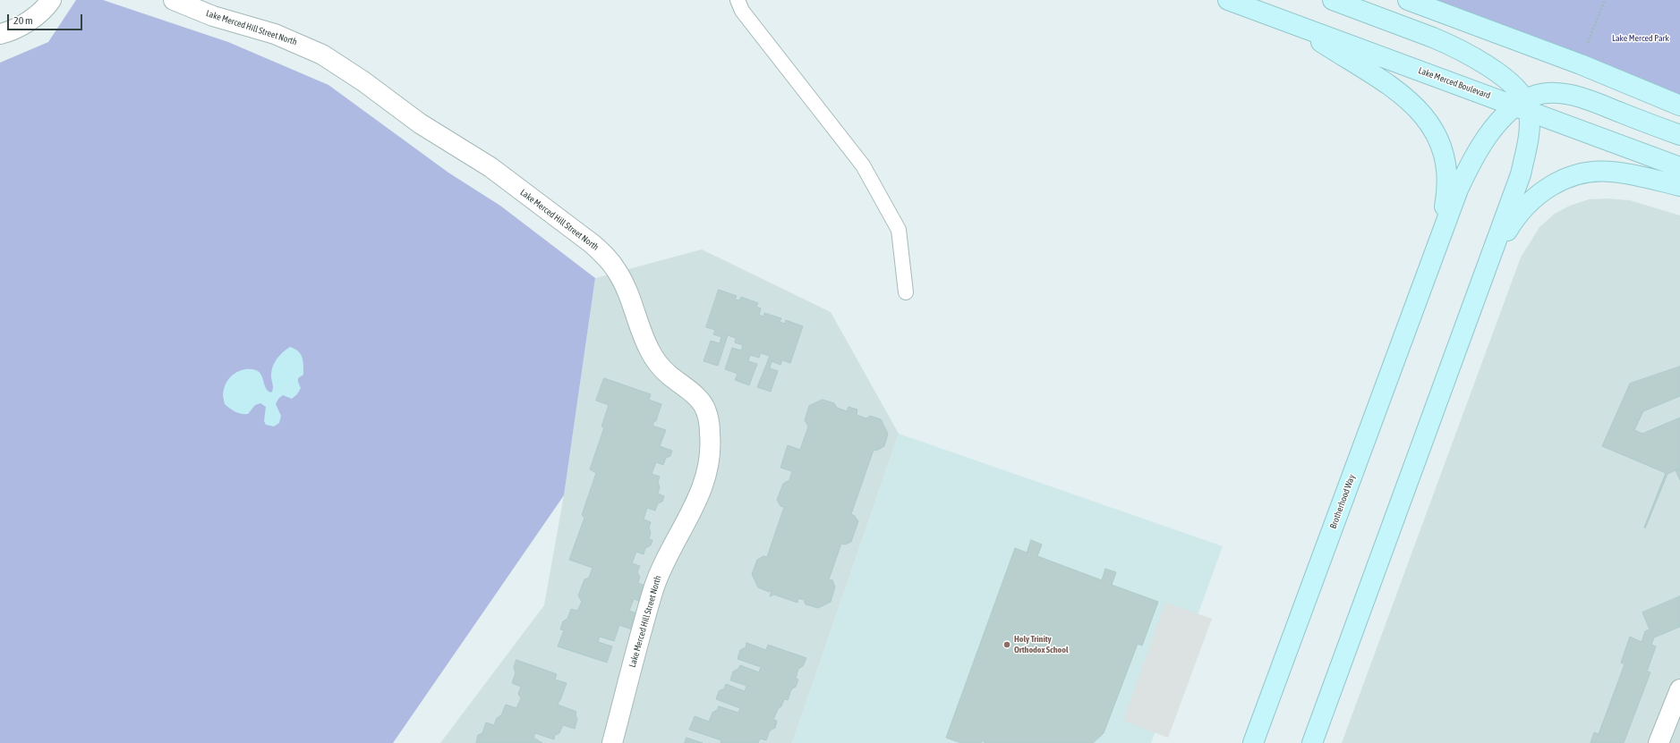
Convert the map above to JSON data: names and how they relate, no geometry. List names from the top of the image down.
{
  "streets": {
    "main road": ["Lake Merced Boulevard", "Brotherhood Way"],
    "street": ["Lake Merced Hill Street North"]
  },
  "parks": ["Lake Merced Park"],
  "places": ["Holy Trinity Orthodox School"],
  "scale_bar": "20 m"
}
